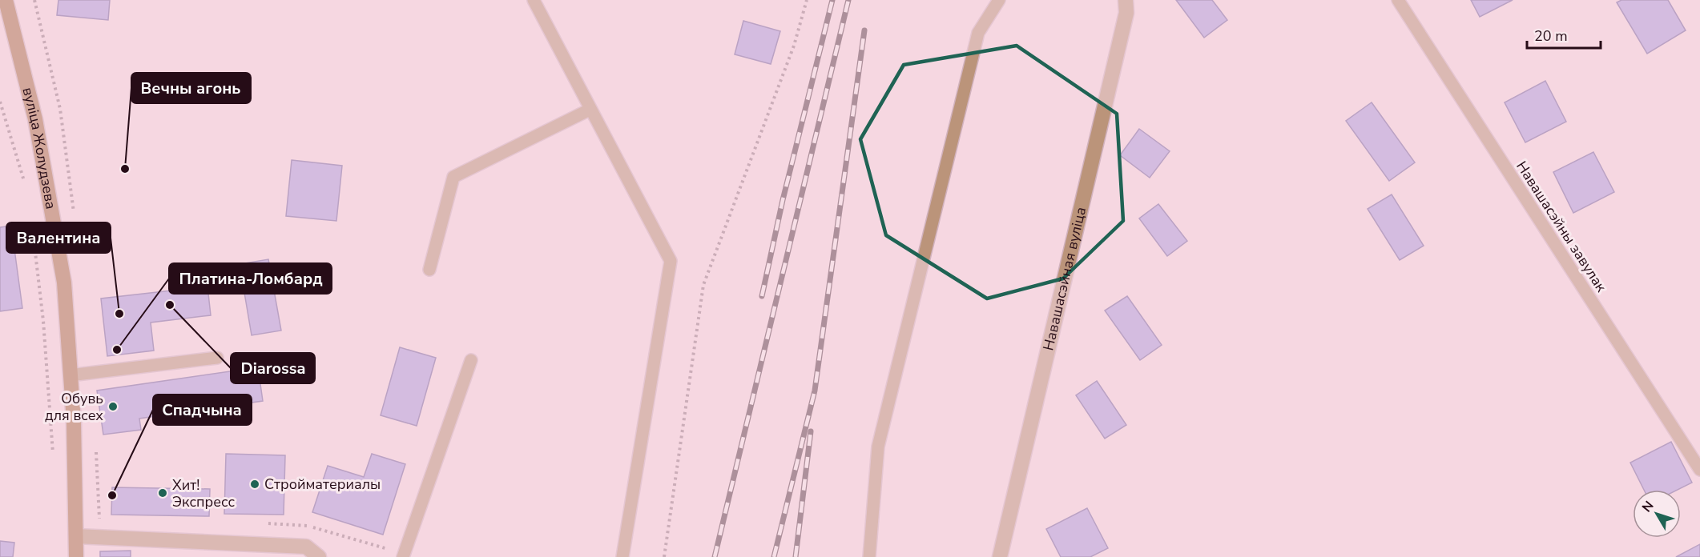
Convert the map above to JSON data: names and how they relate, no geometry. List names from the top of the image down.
{
  "streets": {
    "main road": ["вуліца Жолудзева"],
    "street": ["Навашасэйная вуліца"],
    "lane": ["Навашасэйны завулак"]
  },
  "places": [
    "Вечны агонь",
    "Diarossa",
    "Валентина",
    "Платина-Ломбард",
    "Обувь для всех",
    "Стройматериалы",
    "Хит! Экспресс",
    "Спадчына"
  ],
  "scale_bar": "20 m",
  "north": "top left"
}
